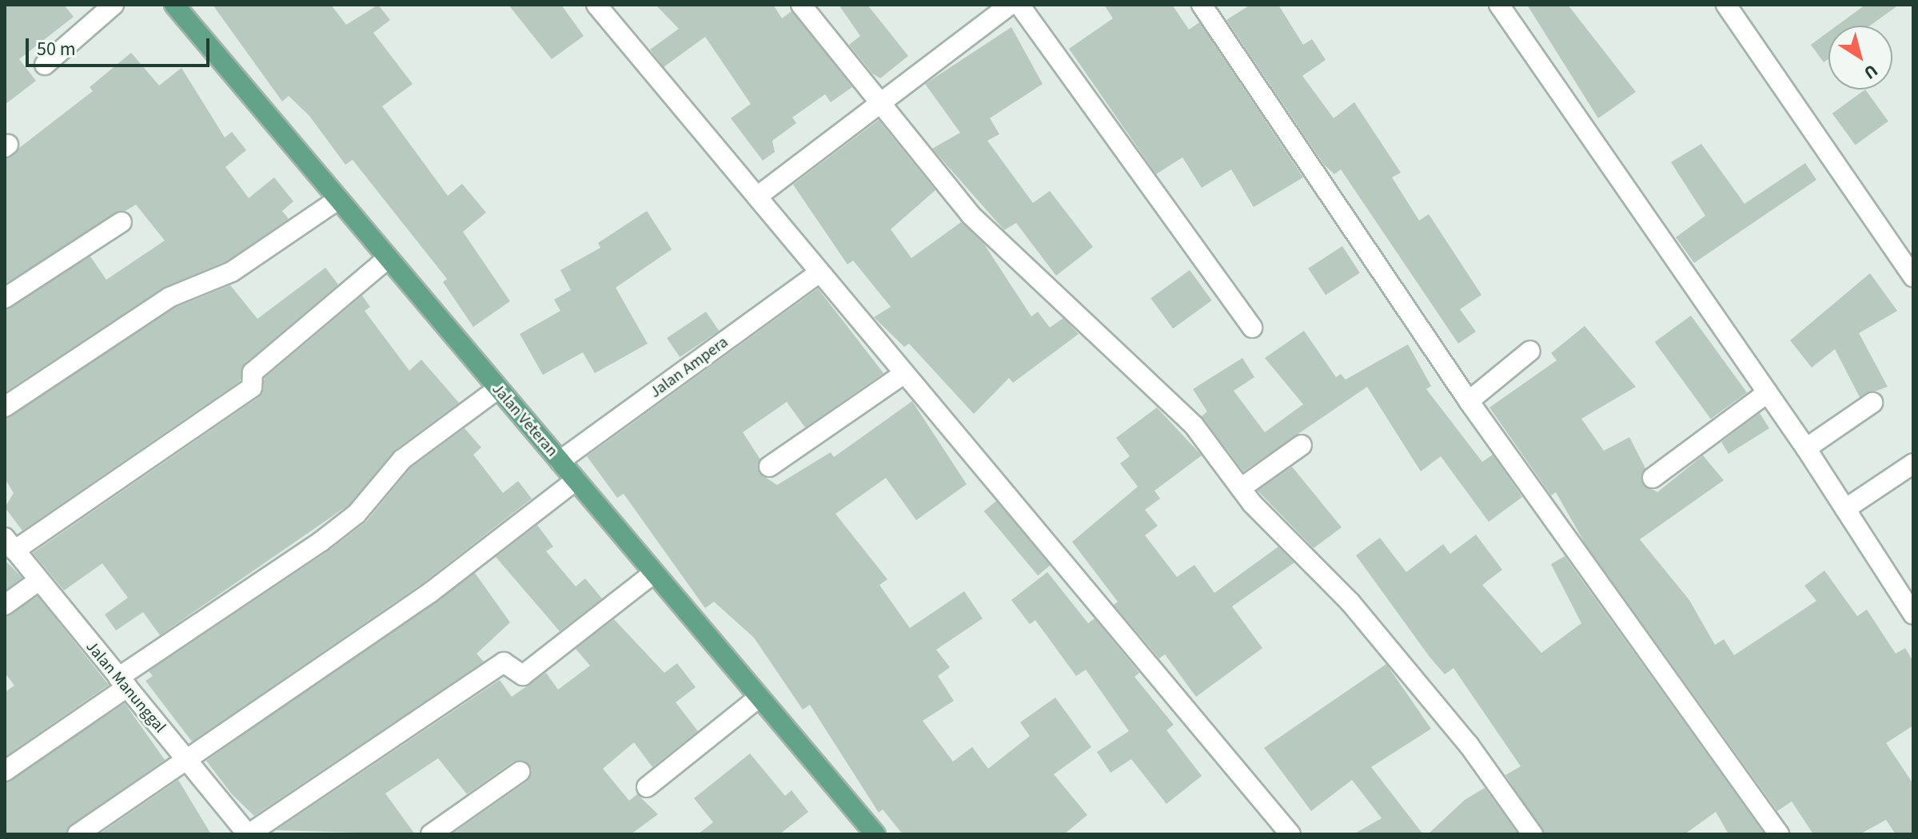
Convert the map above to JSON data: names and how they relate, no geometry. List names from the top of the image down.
{
  "streets": {
    "main road": ["Jalan Veteran"],
    "street": ["Jalan Ampera", "Jalan Manunggal"]
  },
  "crossings": [
    ["Jalan Ampera", "Jalan Veteran"]
  ],
  "scale_bar": "50 m",
  "north": "bottom right"
}
